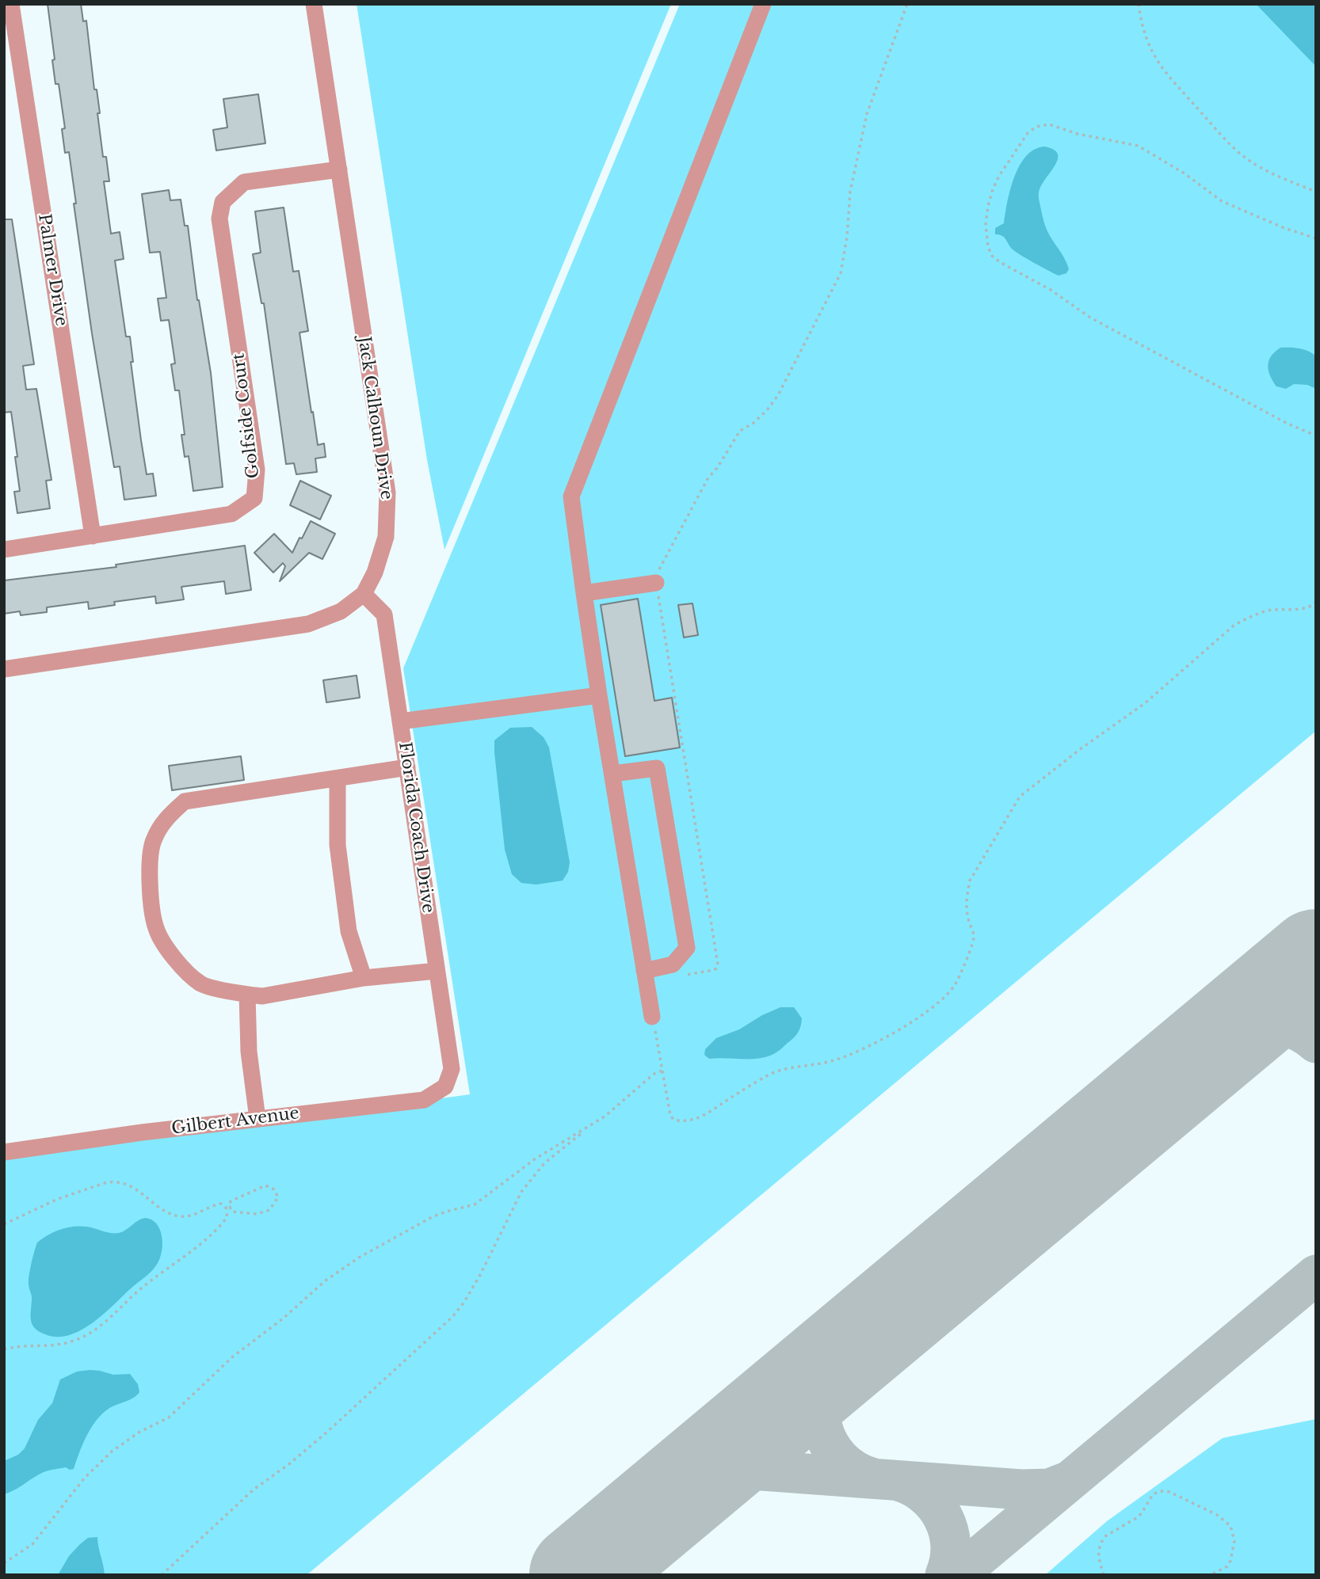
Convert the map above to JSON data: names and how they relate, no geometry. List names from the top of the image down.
{
  "streets": {
    "street": [
      "Palmer Drive",
      "Golfside Court",
      "Jack Calhoun Drive",
      "Florida Coach Drive",
      "Gilbert Avenue"
    ]
  },
  "crossings": [
    ["Palmer Drive", "Golfside Court"],
    ["Golfside Court", "Jack Calhoun Drive"],
    ["Jack Calhoun Drive", "Florida Coach Drive"],
    ["Florida Coach Drive", "Gilbert Avenue"]
  ]
}
